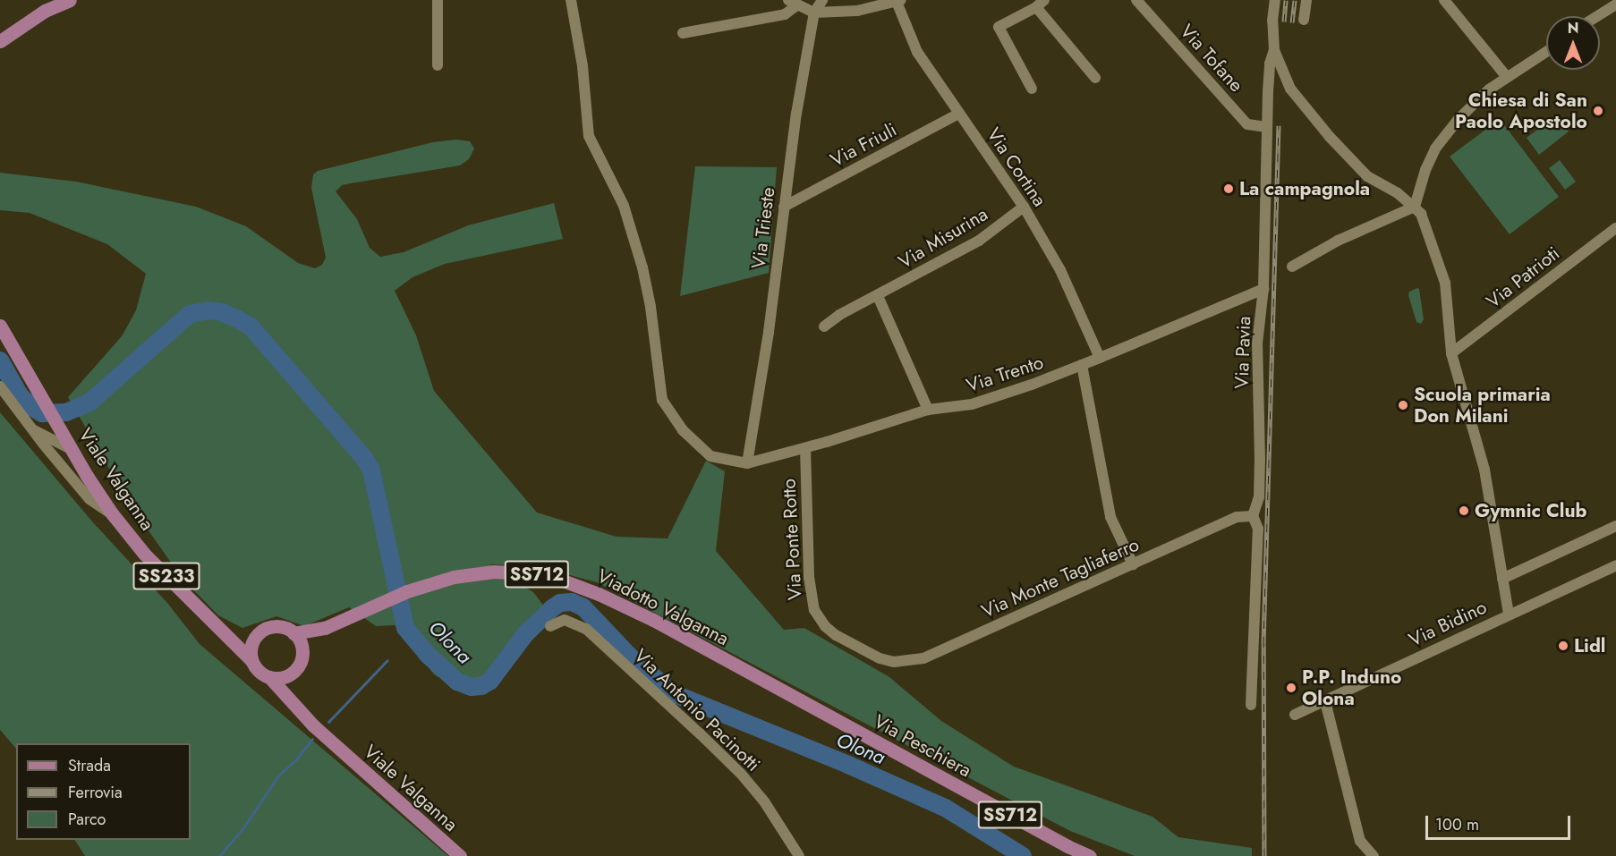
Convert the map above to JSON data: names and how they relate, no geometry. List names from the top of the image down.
{
  "streets": {
    "main road": [
      "Viale Valganna",
      "SS712",
      "SS233",
      "Viadotto Valganna",
      "Via Peschiera"
    ],
    "street": [
      "Via Tofane",
      "Via Friuli",
      "Via Cortina",
      "Via Trieste",
      "Via Misurina",
      "Via Patrioti",
      "Via Pavia",
      "Via Trento",
      "Via Ponte Rotto",
      "Via Monte Tagliaferro",
      "Via Bidino",
      "Via Antonio Pacinotti"
    ]
  },
  "crossings": [
    ["Via Tofane", "Via Pavia"],
    ["Via Friuli", "Via Cortina"],
    ["Via Friuli", "Via Trieste"],
    ["Via Cortina", "Via Misurina"],
    ["Via Cortina", "Via Trento"],
    ["Via Trieste", "Via Trento"],
    ["Via Pavia", "Via Trento"],
    ["Via Pavia", "Via Monte Tagliaferro"],
    ["Via Trento", "Via Ponte Rotto"],
    ["Viale Valganna", "SS712"],
    ["Via Ponte Rotto", "Via Monte Tagliaferro"],
    ["SS712", "Viadotto Valganna"],
    ["Viadotto Valganna", "Via Peschiera"]
  ],
  "water": ["Olona"],
  "places": [
    "Chiesa di San Paolo Apostolo",
    "La campagnola",
    "Scuola primaria Don Milani",
    "Gymnic Club",
    "Lidl",
    "P.P. Induno Olona"
  ],
  "legend": ["Strada", "Ferrovia", "Parco"],
  "scale_bar": "100 m",
  "north": "top"
}
